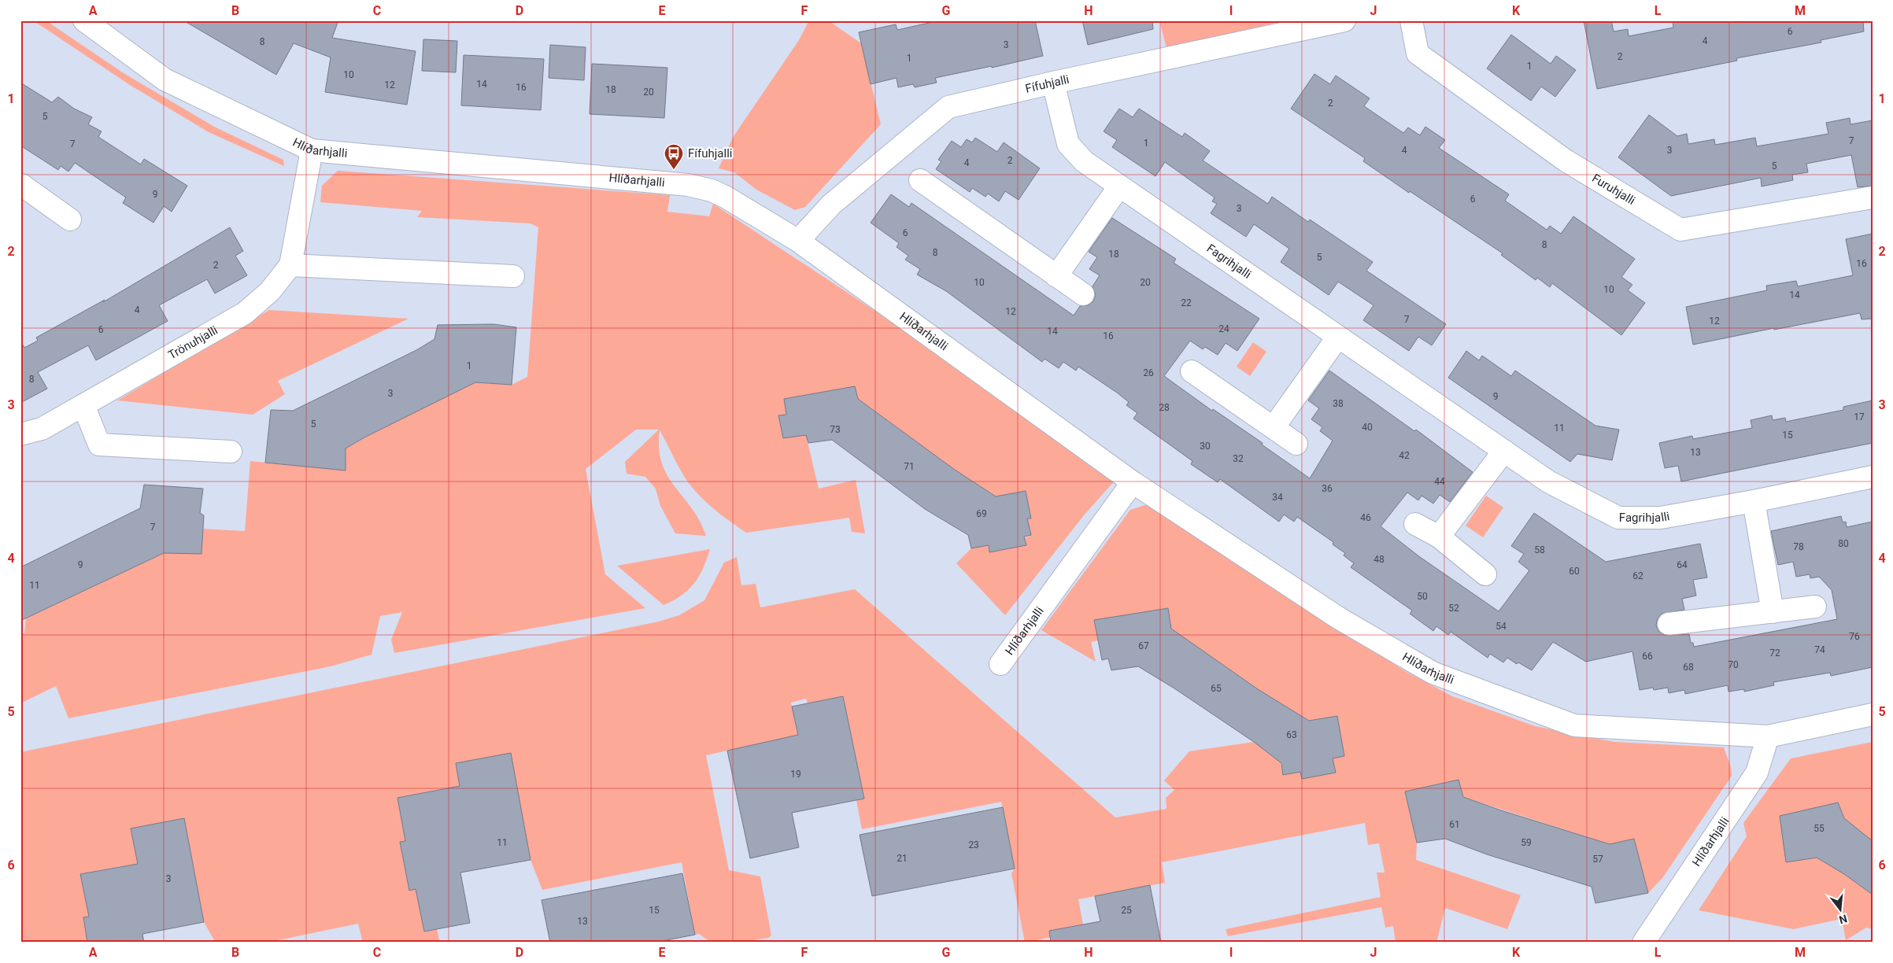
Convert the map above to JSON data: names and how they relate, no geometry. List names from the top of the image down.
{
  "streets": {
    "street": [
      "Fífuhjalli",
      "Hlíðarhjalli",
      "Furuhjalli",
      "Fagrihjalli",
      "Trönuhjalli"
    ]
  },
  "crossings": [
    ["Fífuhjalli", "Hlíðarhjalli"],
    ["Fífuhjalli", "Fagrihjalli"],
    ["Hlíðarhjalli", "Trönuhjalli"]
  ],
  "places": {
    "bus stop": ["Fífuhjalli"]
  },
  "house_numbers": [
    "6",
    "4",
    "8",
    "3",
    "2",
    "1",
    "1",
    "10",
    "14",
    "12",
    "16",
    "18",
    "20",
    "2",
    "5",
    "7",
    "1",
    "7",
    "4",
    "3",
    "2",
    "4",
    "5",
    "9",
    "6",
    "3",
    "6",
    "8",
    "8",
    "18",
    "5",
    "16",
    "2",
    "10",
    "20",
    "10",
    "14",
    "22",
    "4",
    "12",
    "7",
    "12",
    "24",
    "6",
    "14",
    "16",
    "1",
    "26",
    "8",
    "3",
    "9",
    "38",
    "28",
    "17",
    "5",
    "40",
    "11",
    "73",
    "15",
    "30",
    "13",
    "42",
    "32",
    "71",
    "44",
    "36",
    "34",
    "69",
    "46",
    "7",
    "80",
    "78",
    "58",
    "48",
    "9",
    "64",
    "60",
    "62",
    "11",
    "50",
    "52",
    "54",
    "76",
    "67",
    "74",
    "72",
    "66",
    "70",
    "68",
    "65",
    "63",
    "19",
    "61",
    "55",
    "11",
    "59",
    "23",
    "21",
    "57",
    "3",
    "15",
    "25",
    "13"
  ],
  "north": "bottom",
  "grid": {
    "columns": [
      "A",
      "B",
      "C",
      "D",
      "E",
      "F",
      "G",
      "H",
      "I",
      "J",
      "K",
      "L",
      "M"
    ],
    "rows": [
      "1",
      "2",
      "3",
      "4",
      "5",
      "6"
    ]
  }
}
